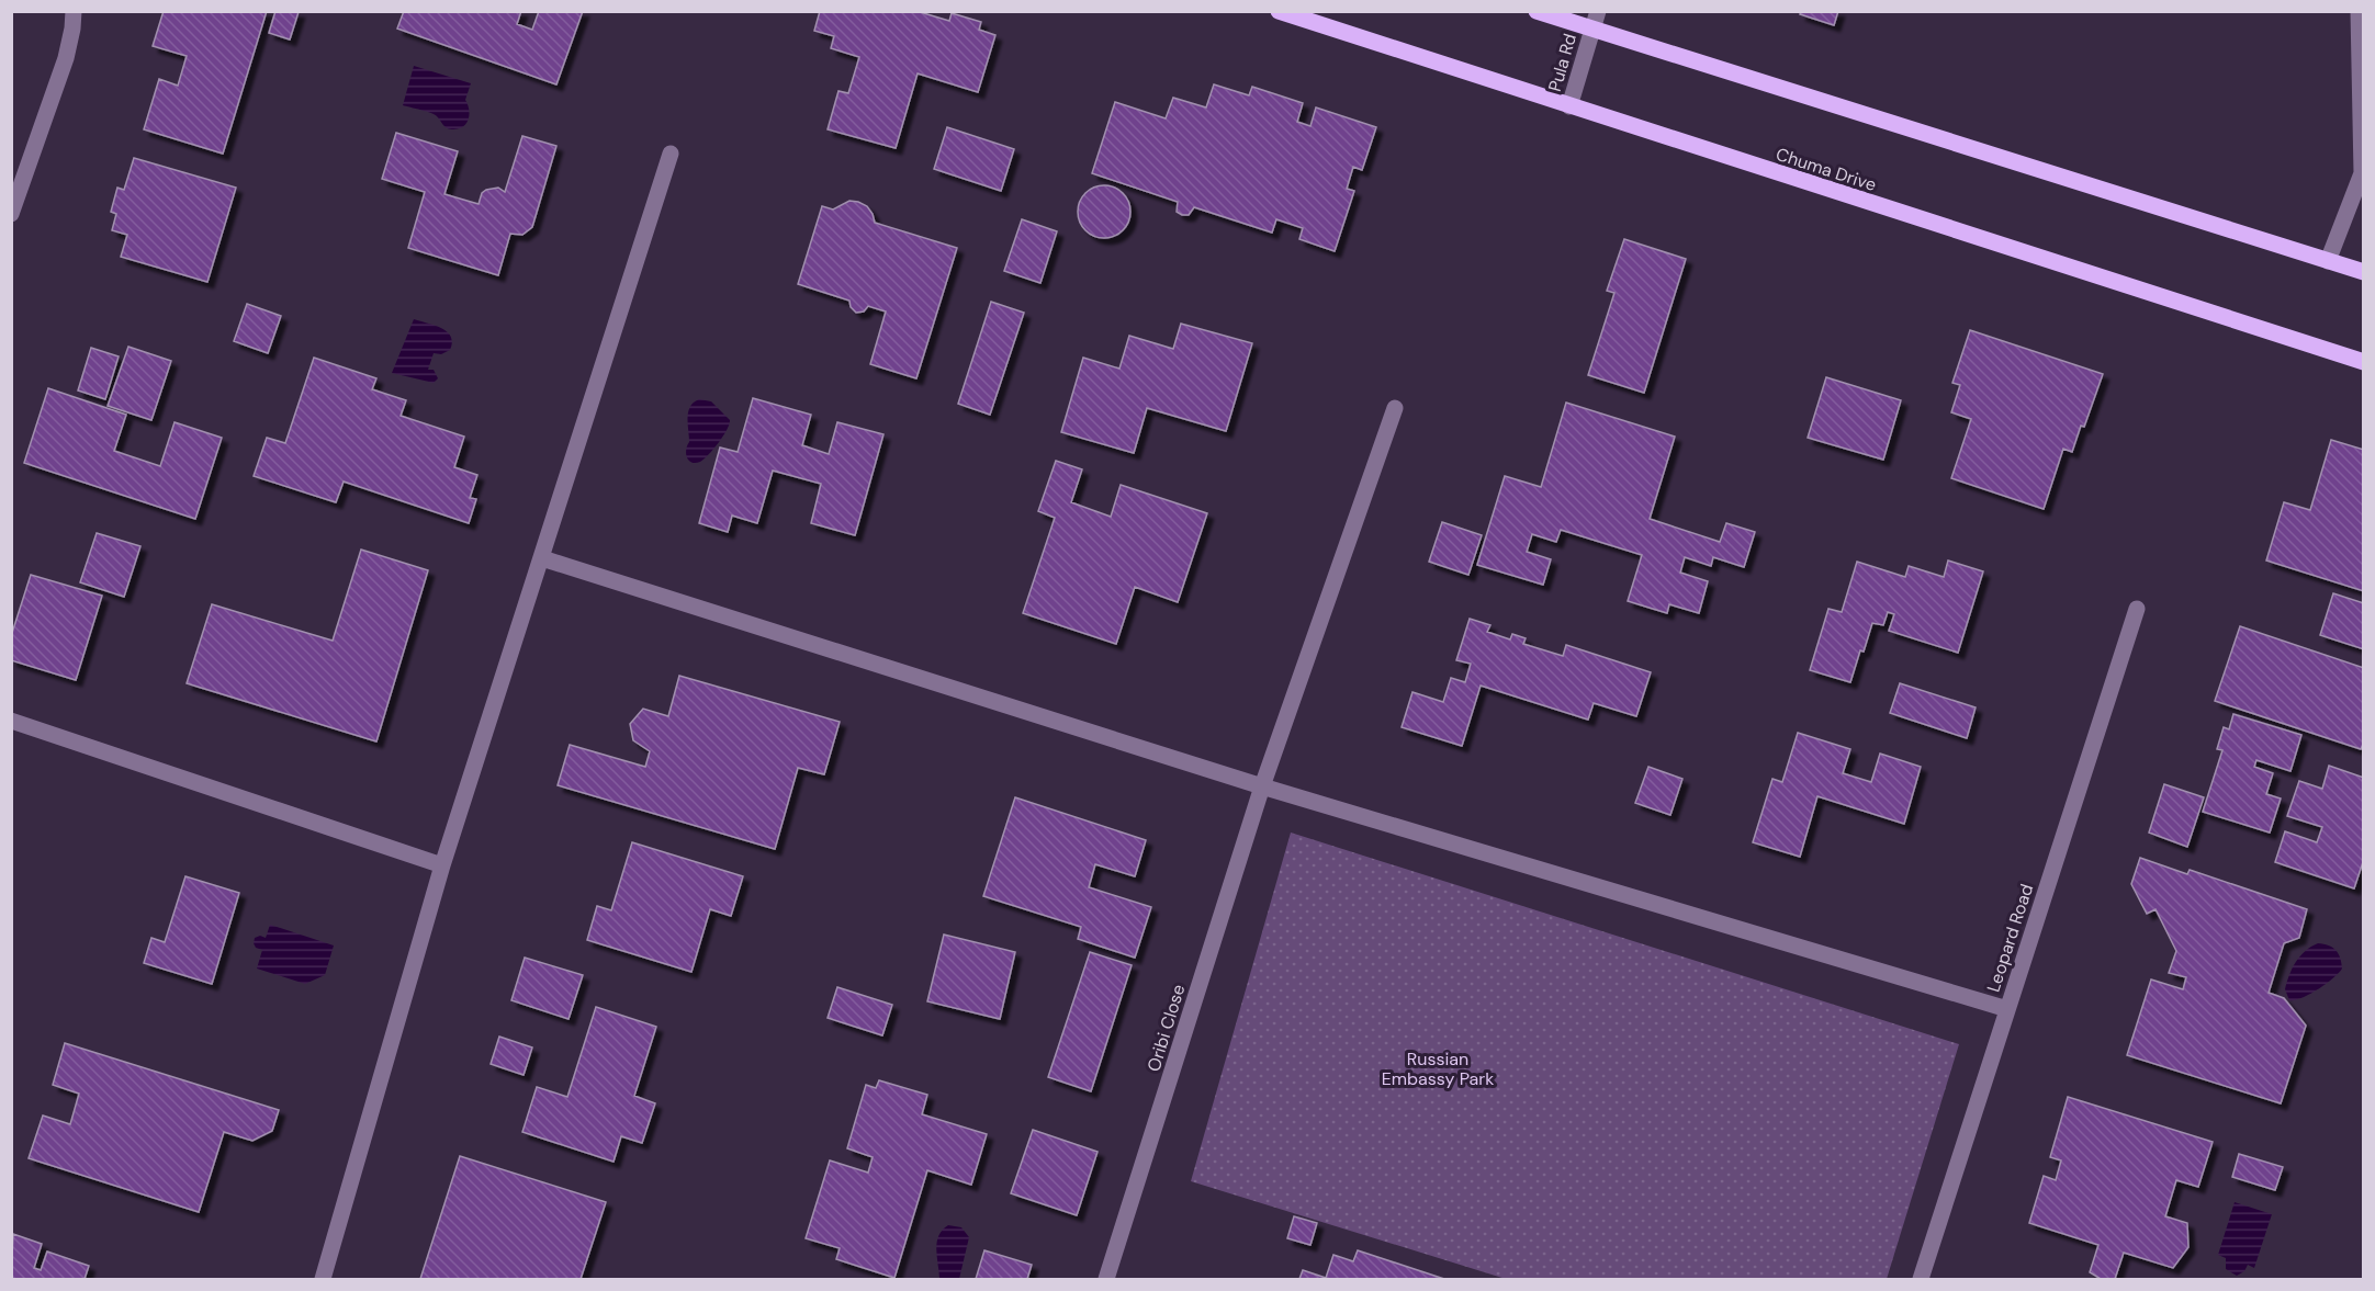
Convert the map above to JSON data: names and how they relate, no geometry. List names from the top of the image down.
{
  "streets": {
    "main road": ["Chuma Drive"],
    "street": ["Pula Rd", "Leopard Road", "Oribi Close"]
  },
  "crossings": [
    ["Pula Rd", "Chuma Drive"]
  ],
  "parks": ["Russian Embassy Park"]
}
